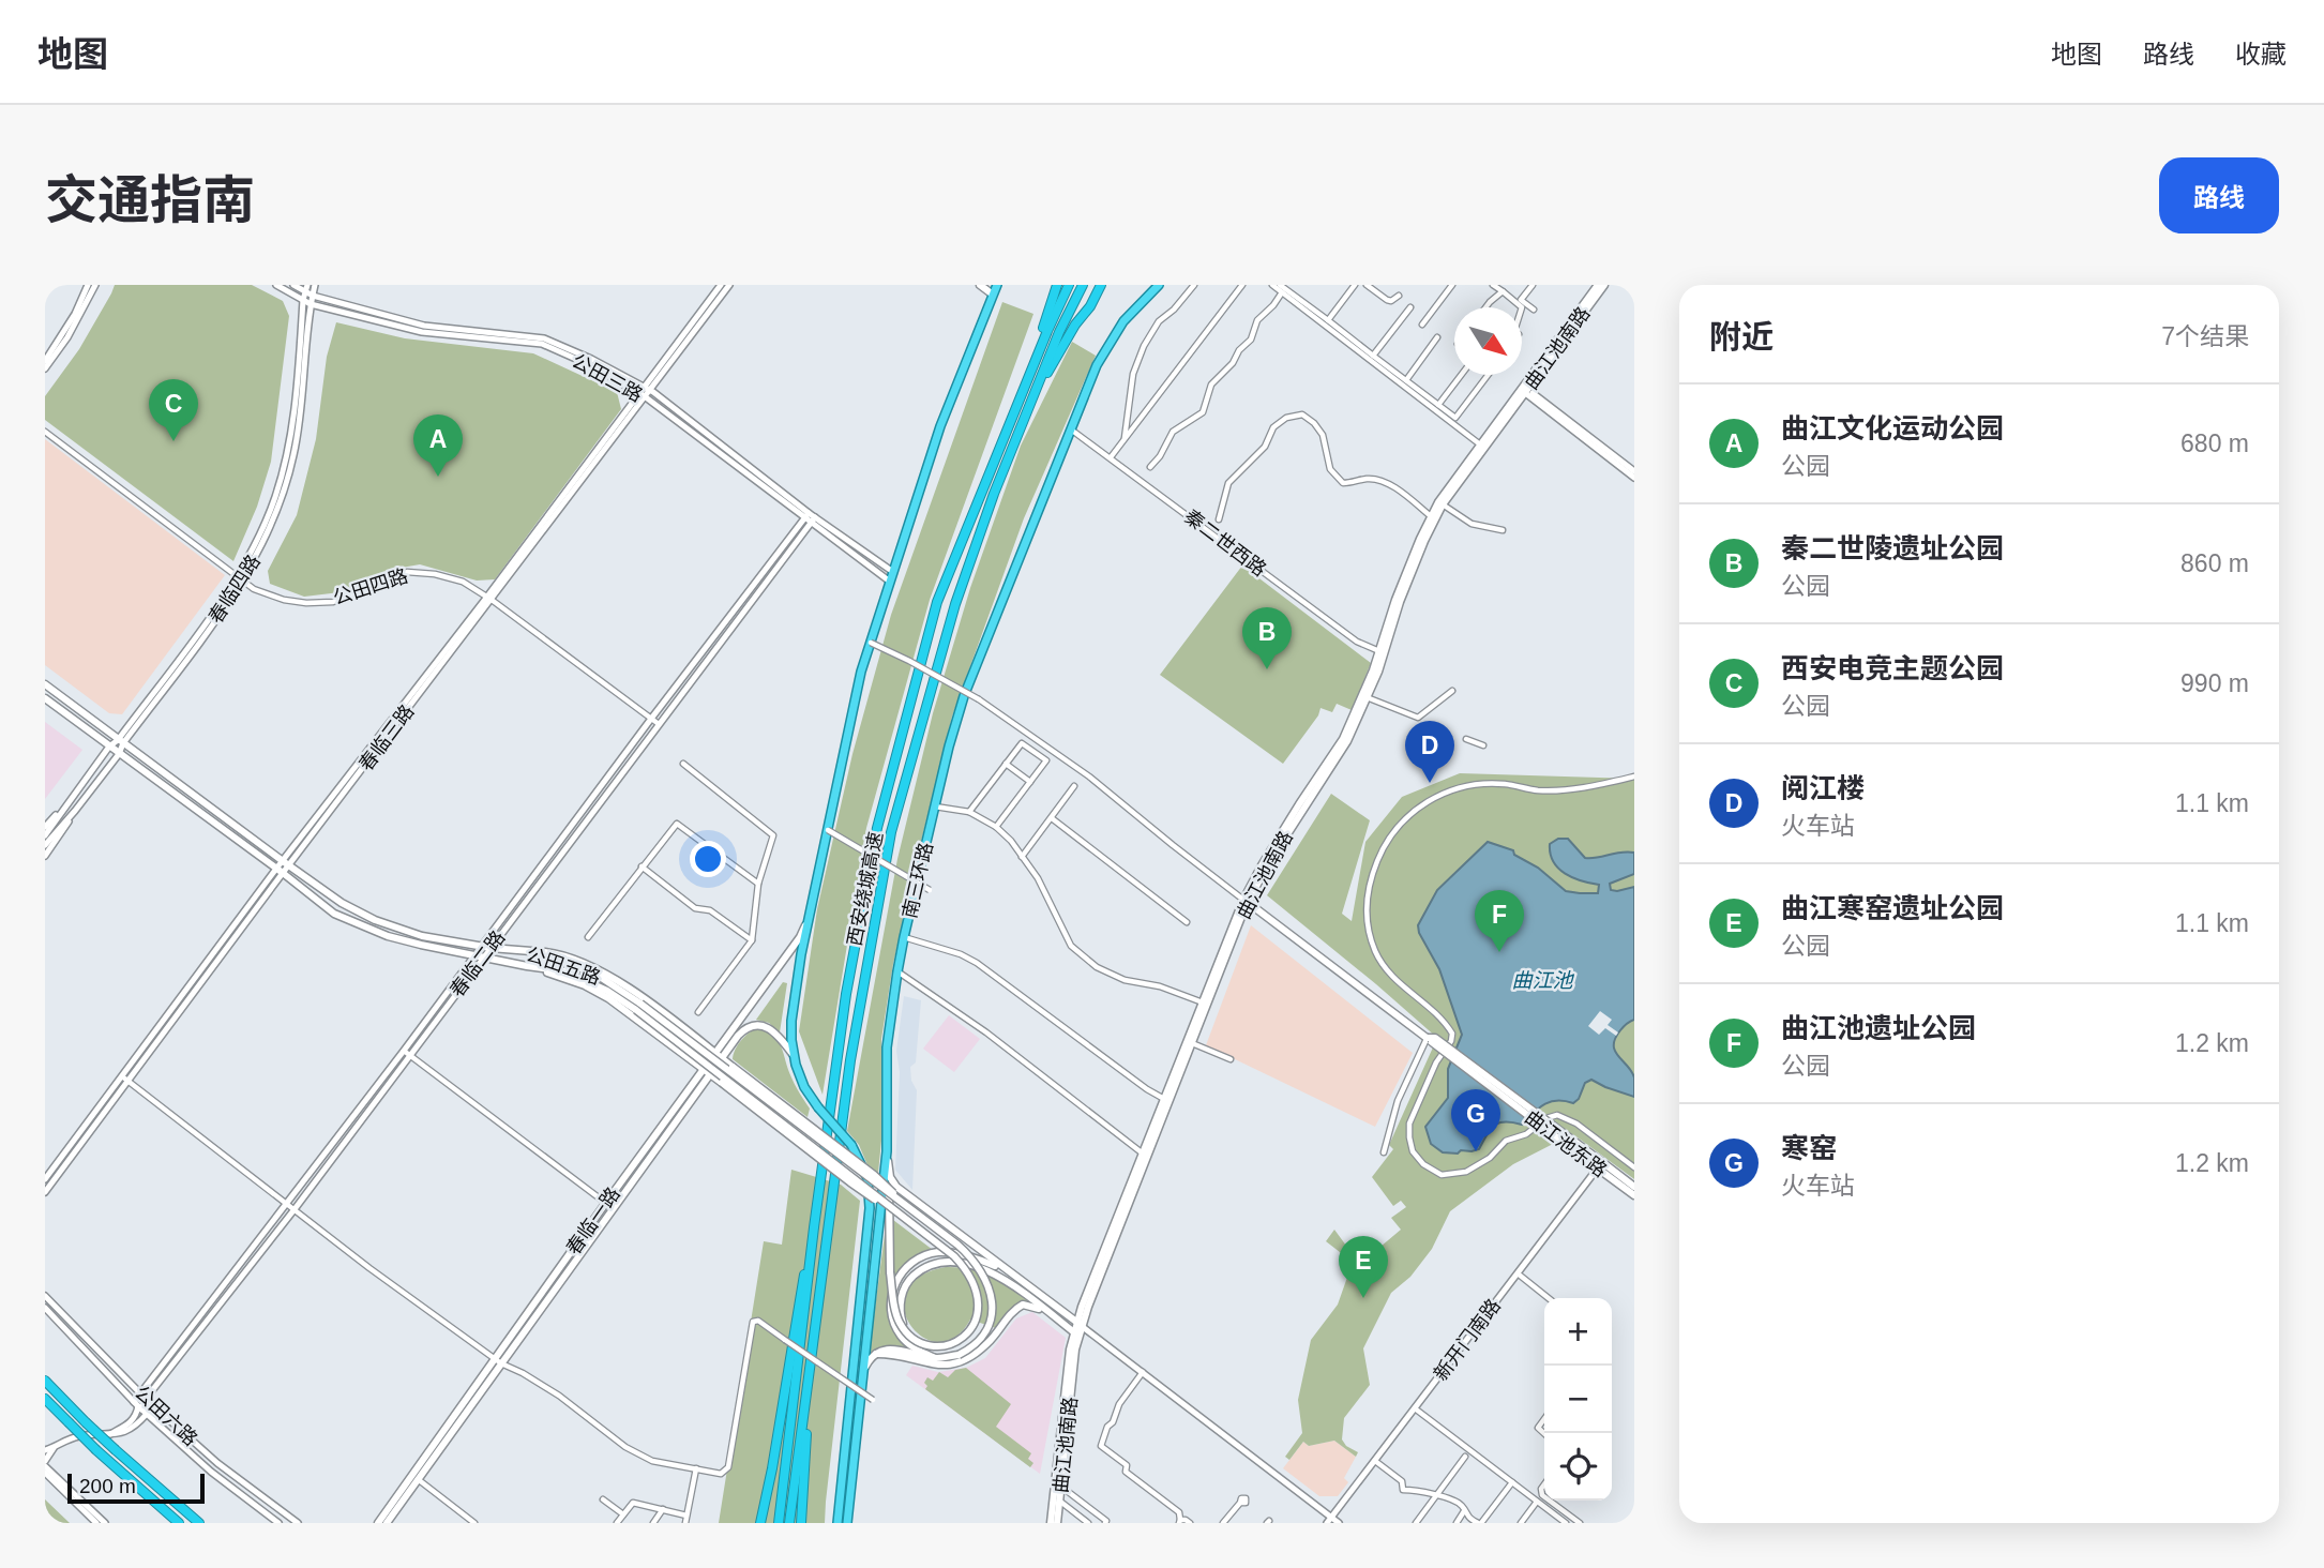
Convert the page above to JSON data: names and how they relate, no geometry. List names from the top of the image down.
{
  "streets": {
    "highway": ["南三环路", "西安绕城高速"],
    "main road": [
      "曲江池南路",
      "公田五路",
      "曲江池东路",
      "春临一路"
    ],
    "street": [
      "公田三路",
      "秦二世西路",
      "公田四路",
      "春临四路",
      "春临三路",
      "春临二路",
      "新开门南路",
      "公田六路"
    ]
  },
  "crossings": [
    ["曲江池南路", "秦二世西路"],
    ["曲江池南路", "曲江池东路"],
    ["公田三路", "春临四路"],
    ["公田三路", "春临三路"],
    ["公田三路", "春临二路"],
    ["秦二世西路", "南三环路"],
    ["公田四路", "春临四路"],
    ["公田四路", "春临三路"],
    ["公田四路", "春临二路"],
    ["春临四路", "公田五路"],
    ["春临三路", "公田五路"],
    ["春临二路", "公田五路"],
    ["春临二路", "公田六路"],
    ["曲江池东路", "新开门南路"]
  ],
  "water": ["曲江池"],
  "scale_bar": "200 m",
  "north": "bottom right",
  "page": {
    "header": "地图",
    "nav": ["地图", "路线", "收藏"],
    "title": "交通指南",
    "buttons": "路线",
    "heading": ["附近", "7个结果"],
    "pins": [
      "C",
      "A",
      "B",
      "D",
      "F",
      "G",
      "E"
    ],
    "list": [
      {
        "mark": "A",
        "name": "曲江文化运动公园",
        "note": "公园",
        "value": "680 m"
      },
      {
        "mark": "B",
        "name": "秦二世陵遗址公园",
        "note": "公园",
        "value": "860 m"
      },
      {
        "mark": "C",
        "name": "西安电竞主题公园",
        "note": "公园",
        "value": "990 m"
      },
      {
        "mark": "D",
        "name": "阅江楼",
        "note": "火车站",
        "value": "1.1 km"
      },
      {
        "mark": "E",
        "name": "曲江寒窑遗址公园",
        "note": "公园",
        "value": "1.1 km"
      },
      {
        "mark": "F",
        "name": "曲江池遗址公园",
        "note": "公园",
        "value": "1.2 km"
      },
      {
        "mark": "G",
        "name": "寒窑",
        "note": "火车站",
        "value": "1.2 km"
      }
    ],
    "map_buttons": ["+", "−"],
    "scale": "200 m"
  }
}
